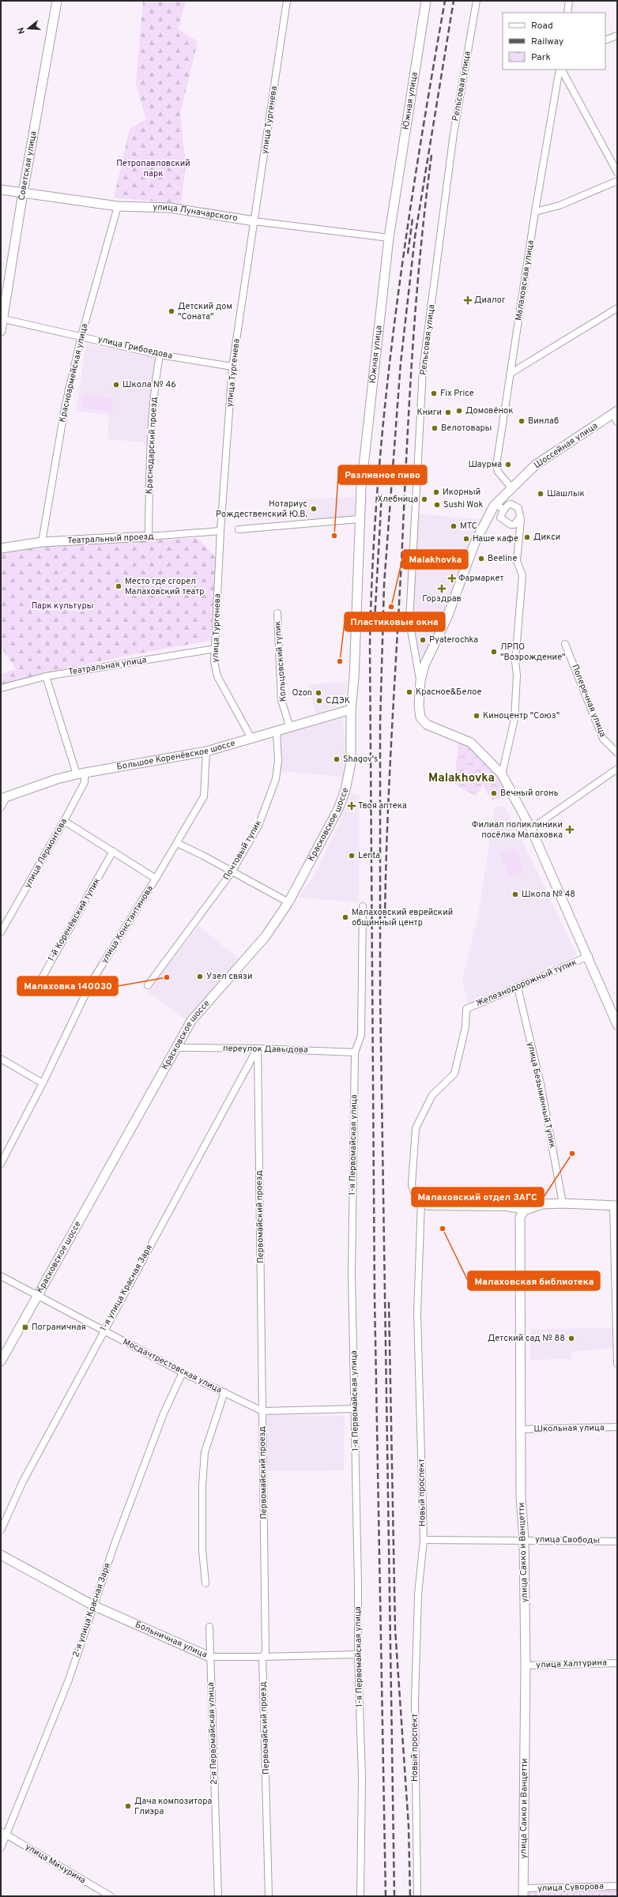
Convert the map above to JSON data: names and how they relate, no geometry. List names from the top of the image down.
{
  "streets": {
    "main road": [
      "Южная улица",
      "Советская улица",
      "улица Луначарского",
      "Шоссейная улица",
      "Театральный проезд",
      "Большое Коренёвское шоссе",
      "Красковское шоссе",
      "улица Сакко и Ванцетти",
      "Больничная улица"
    ],
    "street": [
      "Рельсовая улица",
      "улица Тургенева",
      "Малаховская улица",
      "улица Грибоедова",
      "Красноармейская улица",
      "Краснодарский проезд",
      "Кольцовский тупик",
      "Театральная улица",
      "Поперечная улица",
      "Почтовый тупик",
      "улица Лермонтова",
      "1-й Коренёвский тупик",
      "улица Константинова",
      "Железнодорожный тупик",
      "переулок Давыдова",
      "улица Безымянный Тупик",
      "1-я Первомайская улица",
      "Первомайский проезд",
      "1-я улица Красная Заря",
      "Мосдачтрестовская улица",
      "Школьная улица",
      "Новый проспект",
      "улица Свободы",
      "2-я улица Красная Заря",
      "улица Халтурина",
      "2-я Первомайская улица",
      "улица Мичурина",
      "улица Суворова"
    ]
  },
  "crossings": [
    ["Рельсовая улица", "Шоссейная улица"],
    ["Южная улица", "улица Луначарского"],
    ["Южная улица", "Большое Коренёвское шоссе"],
    ["Южная улица", "Красковское шоссе"],
    ["улица Тургенева", "улица Луначарского"],
    ["улица Тургенева", "улица Грибоедова"],
    ["улица Тургенева", "Театральный проезд"],
    ["улица Тургенева", "Театральная улица"],
    ["улица Тургенева", "Большое Коренёвское шоссе"],
    ["Советская улица", "улица Луначарского"],
    ["Советская улица", "улица Грибоедова"],
    ["улица Луначарского", "Красноармейская улица"],
    ["Малаховская улица", "Шоссейная улица"],
    ["улица Грибоедова", "Красноармейская улица"],
    ["улица Грибоедова", "Краснодарский проезд"],
    ["Красноармейская улица", "Театральный проезд"],
    ["Краснодарский проезд", "Театральный проезд"],
    ["Шоссейная улица", "Железнодорожный тупик"],
    ["Кольцовский тупик", "Большое Коренёвское шоссе"],
    ["Большое Коренёвское шоссе", "Красковское шоссе"],
    ["Большое Коренёвское шоссе", "Почтовый тупик"],
    ["Большое Коренёвское шоссе", "улица Лермонтова"],
    ["Большое Коренёвское шоссе", "улица Константинова"],
    ["Красковское шоссе", "переулок Давыдова"],
    ["Красковское шоссе", "Мосдачтрестовская улица"],
    ["Железнодорожный тупик", "улица Безымянный Тупик"],
    ["Железнодорожный тупик", "Новый проспект"],
    ["переулок Давыдова", "1-я Первомайская улица"],
    ["переулок Давыдова", "Первомайский проезд"],
    ["переулок Давыдова", "1-я улица Красная Заря"],
    ["1-я Первомайская улица", "Мосдачтрестовская улица"],
    ["1-я Первомайская улица", "Больничная улица"],
    ["Первомайский проезд", "1-я улица Красная Заря"],
    ["Первомайский проезд", "Мосдачтрестовская улица"],
    ["Первомайский проезд", "Больничная улица"],
    ["1-я улица Красная Заря", "Мосдачтрестовская улица"],
    ["Мосдачтрестовская улица", "2-я улица Красная Заря"],
    ["Школьная улица", "улица Сакко и Ванцетти"],
    ["Новый проспект", "улица Свободы"],
    ["улица Свободы", "улица Сакко и Ванцетти"],
    ["улица Сакко и Ванцетти", "улица Халтурина"],
    ["улица Сакко и Ванцетти", "улица Суворова"],
    ["2-я улица Красная Заря", "Больничная улица"],
    ["2-я улица Красная Заря", "улица Мичурина"],
    ["Больничная улица", "2-я Первомайская улица"]
  ],
  "districts": ["Malakhovka"],
  "parks": ["Петропавловский парк", "Парк культуры"],
  "places": {
    "health": [
      "Диалог",
      "Фармаркет",
      "Горздрав",
      "Твоя аптека",
      "Филиал поликлиники посёлка Малаховка"
    ],
    "other": [
      "Детский дом \"Соната\"",
      "Школа № 46",
      "Fix Price",
      "Домовёнок",
      "Книги",
      "Винлаб",
      "Велотовары",
      "Шаурма",
      "Икорный",
      "Шашлык",
      "Хлебница",
      "Sushi Wok",
      "Нотариус Рождественский Ю.В.",
      "МТС",
      "Разливное пиво",
      "Дикси",
      "Наше кафе",
      "Beeline",
      "Место где сгорел Малаховский театр",
      "Malakhovka",
      "Pyaterochka",
      "ЛРПО \"Возрождение\"",
      "Пластиковые окна",
      "Красное&Белое",
      "Ozon",
      "СДЭК",
      "Киноцентр \"Союз\"",
      "Shagov's",
      "Вечный огонь",
      "Lenta",
      "Школа № 48",
      "Малаховский еврейский общинный центр",
      "Узел связи",
      "Малаховка 140030",
      "Малаховский отдел ЗАГС",
      "Малаховская библиотека",
      "Детский сад № 88",
      "Дача композитора Глиэра"
    ],
    "transit": ["Пограничная"]
  },
  "legend": ["Road", "Railway", "Park"],
  "north": "left"
}
